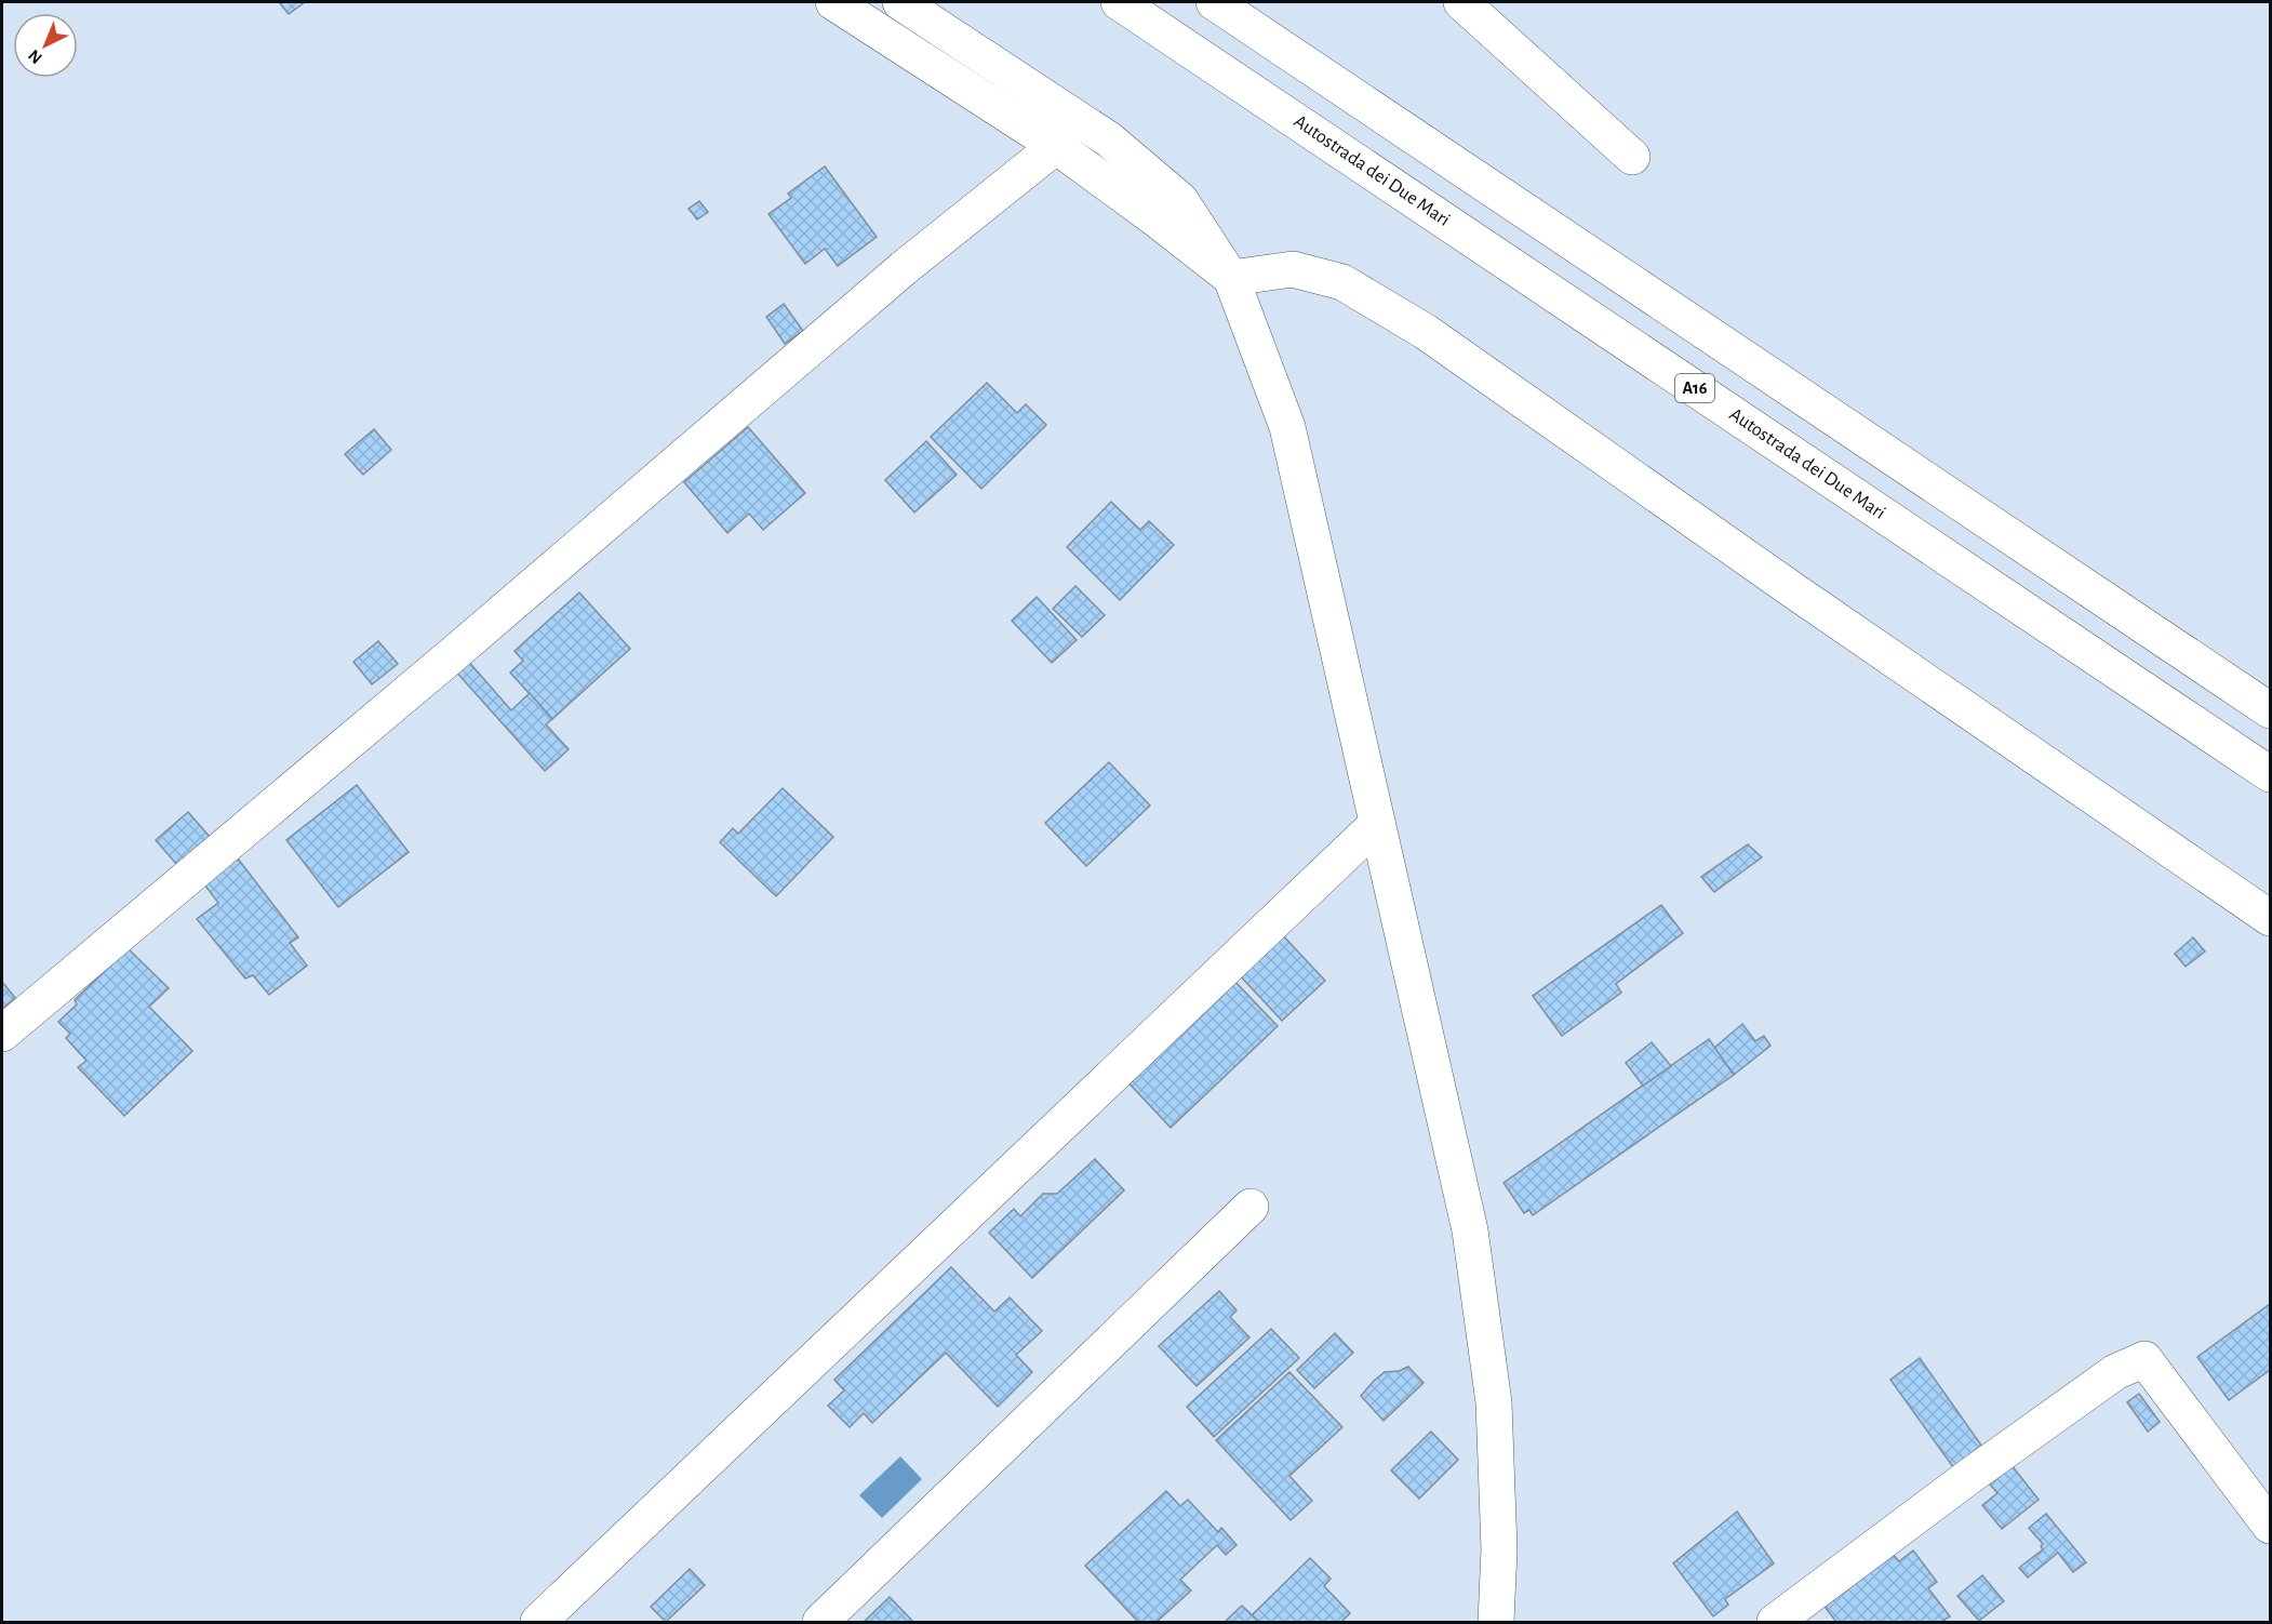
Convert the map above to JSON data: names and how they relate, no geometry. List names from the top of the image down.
{
  "streets": {
    "main road": ["Autostrada dei Due Mari", "A16"]
  },
  "north": "bottom left"
}
